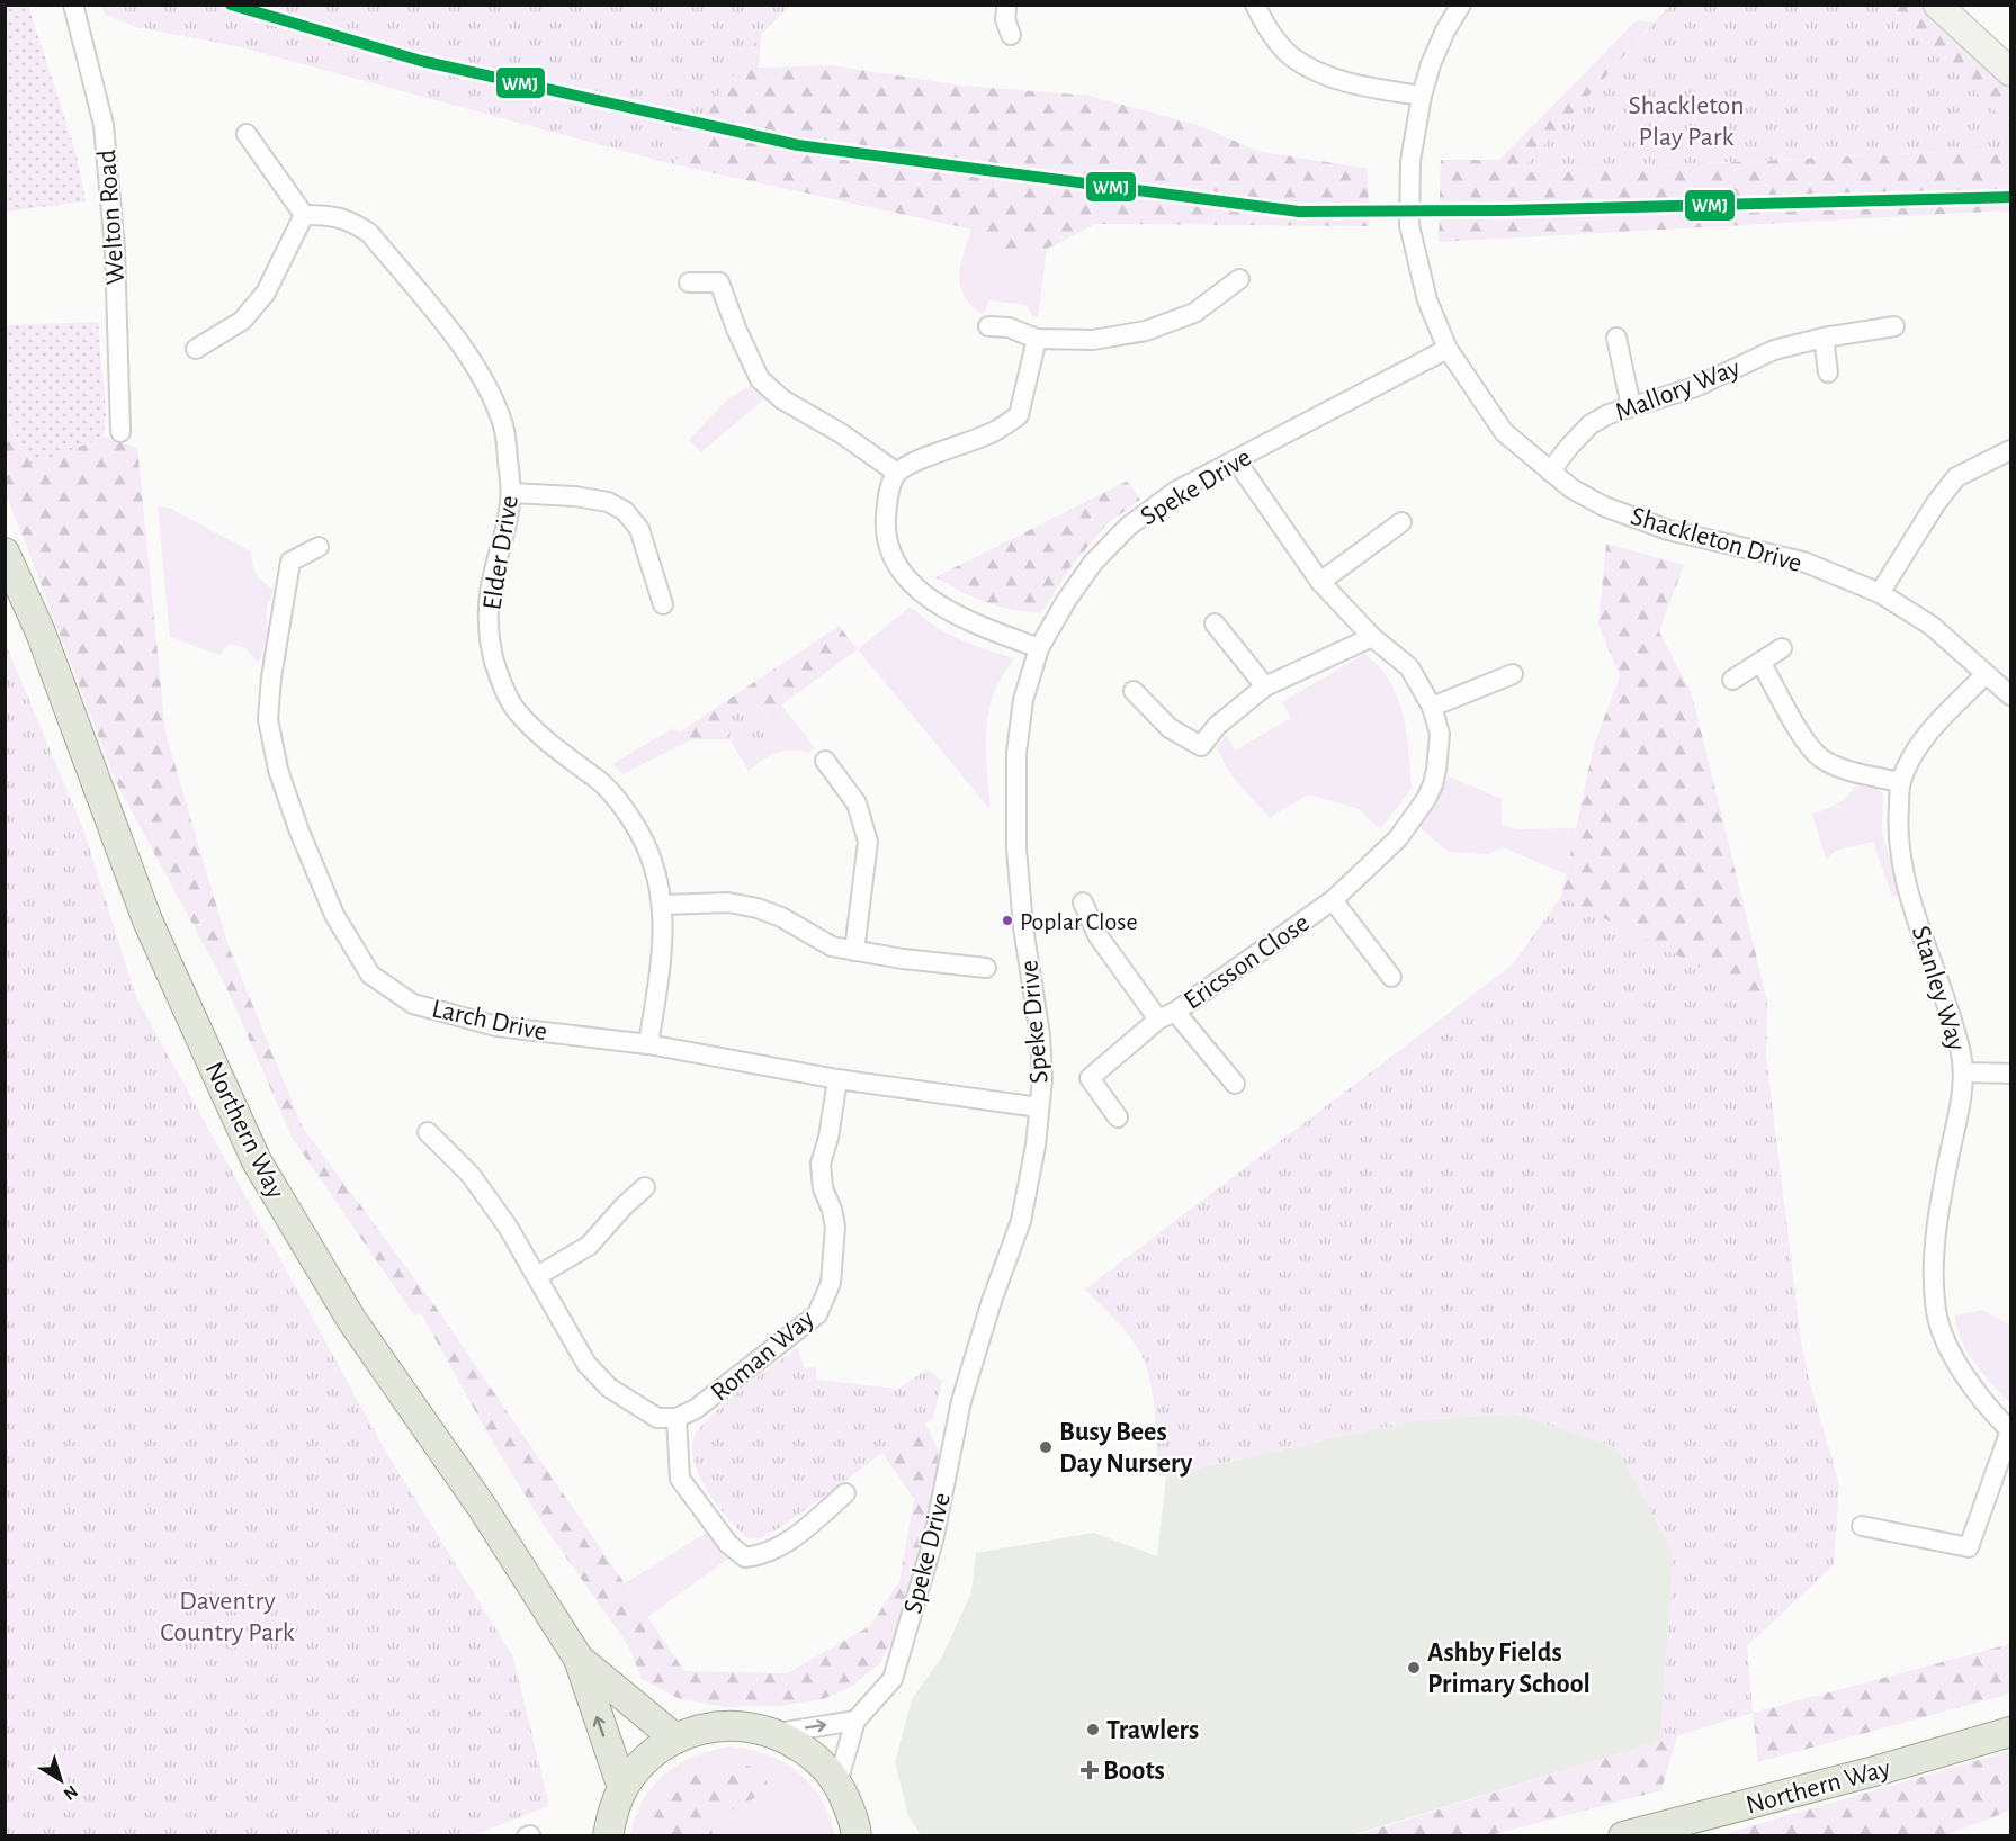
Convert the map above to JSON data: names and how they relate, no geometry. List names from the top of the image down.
{
  "streets": {
    "main road": ["Northern Way"],
    "street": [
      "Welton Road",
      "Mallory Way",
      "Speke Drive",
      "Shackleton Drive",
      "Elder Drive",
      "Ericsson Close",
      "Stanley Way",
      "Larch Drive",
      "Roman Way"
    ]
  },
  "crossings": [
    ["Mallory Way", "Shackleton Drive"],
    ["Speke Drive", "Shackleton Drive"],
    ["Speke Drive", "Ericsson Close"],
    ["Speke Drive", "Larch Drive"],
    ["Shackleton Drive", "Stanley Way"],
    ["Elder Drive", "Larch Drive"],
    ["Larch Drive", "Roman Way"]
  ],
  "parks": ["Shackleton Play Park", "Daventry Country Park"],
  "places": {
    "other": [
      "Poplar Close",
      "Busy Bees Day Nursery",
      "Ashby Fields Primary School",
      "Trawlers"
    ],
    "health": ["Boots"]
  },
  "lines": ["transit line WMJ"],
  "north": "bottom right"
}
